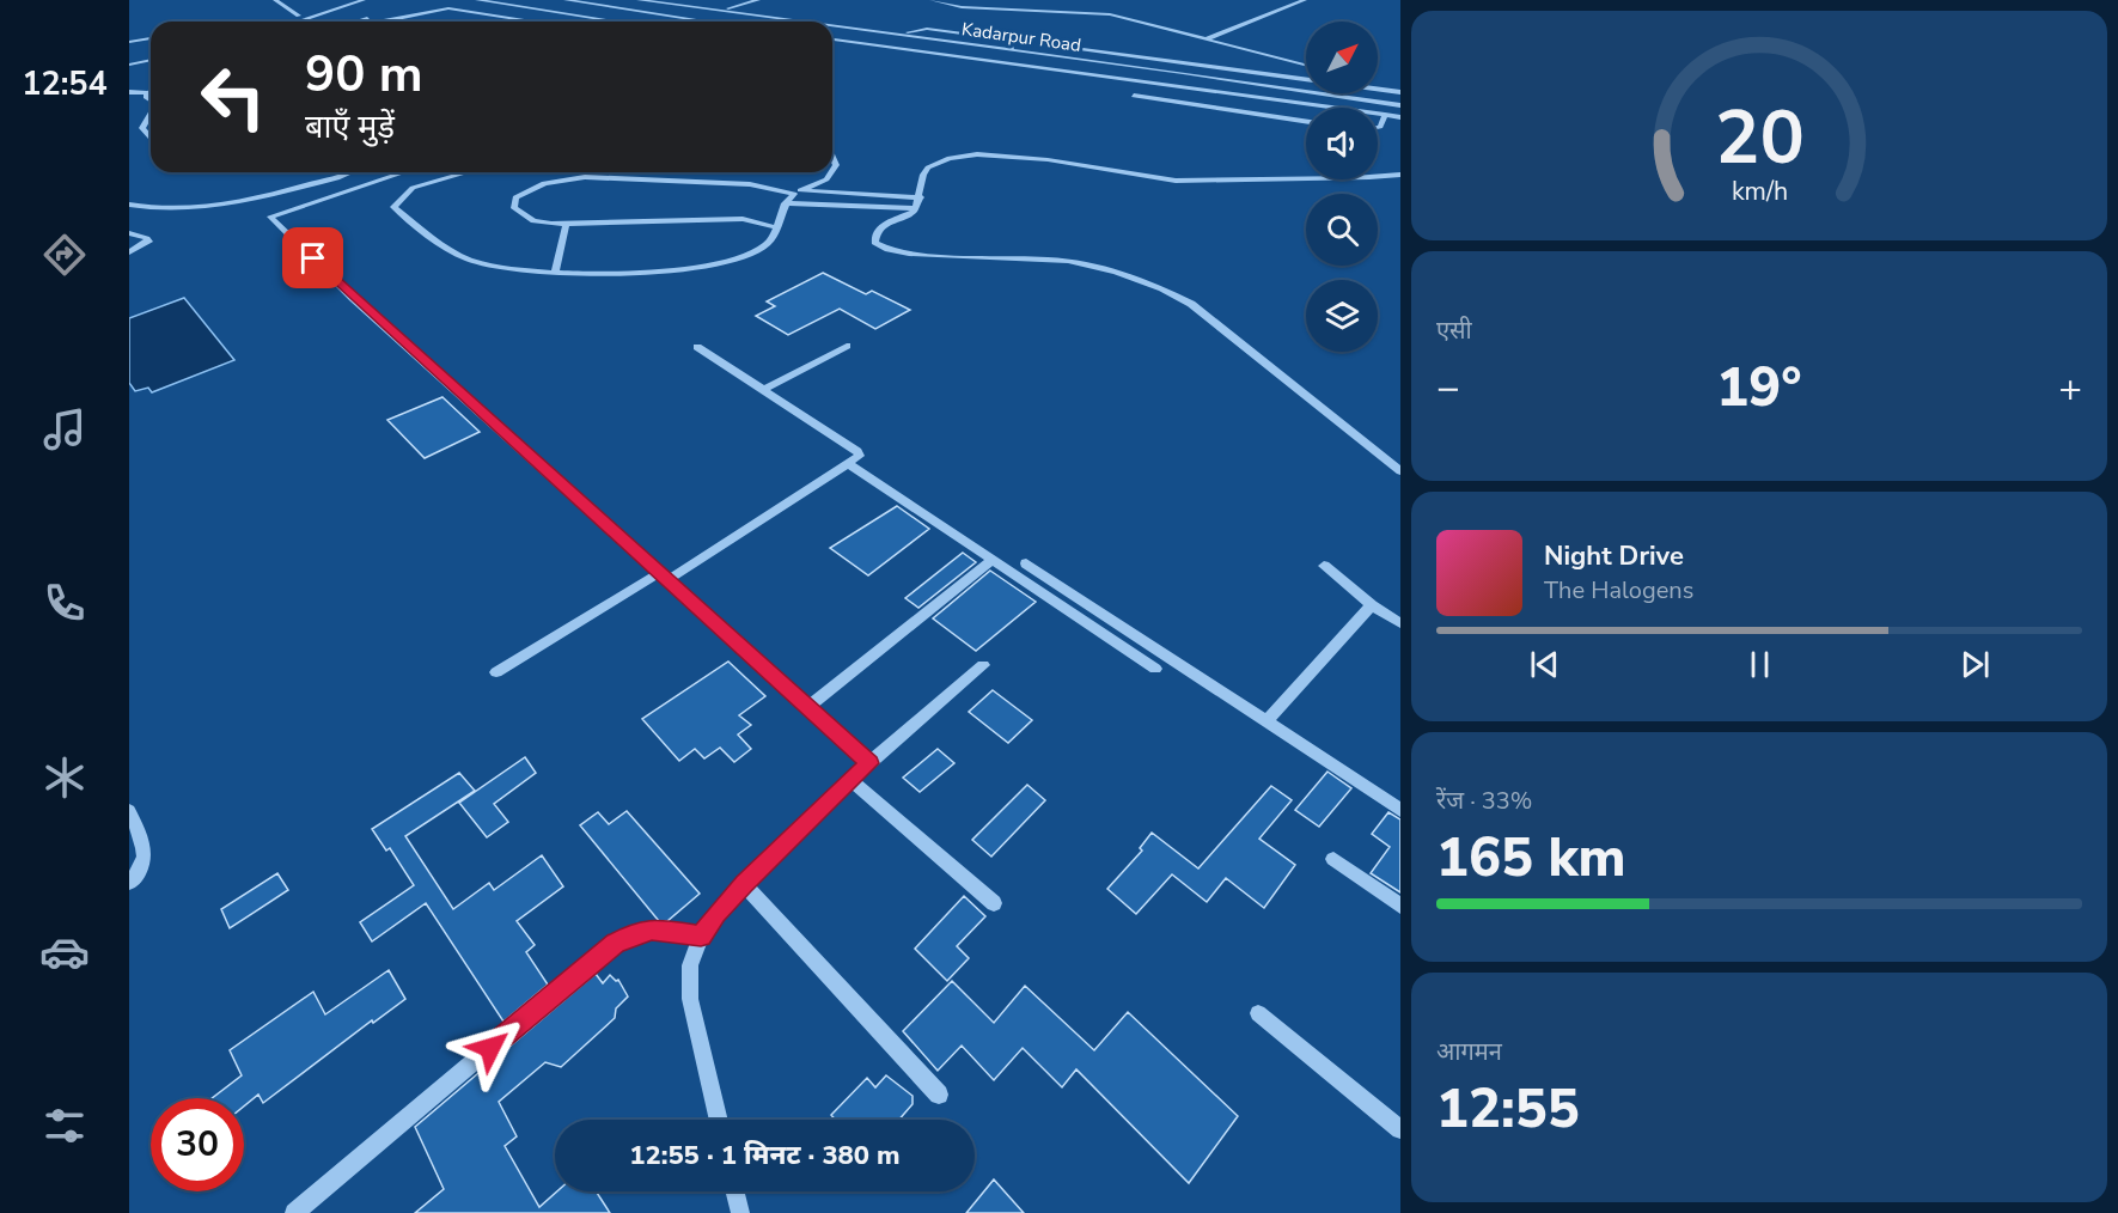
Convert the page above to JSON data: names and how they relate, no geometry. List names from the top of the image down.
{
  "streets": {
    "street": ["Kadarpur Road"]
  },
  "north": "top right",
  "page": {
    "tabs": "12:54",
    "turn": ["90 m", "बाएँ मुड़ें"],
    "tile": [
      "एसी",
      ["रेंज · 33%", "165 km"],
      ["आगमन", "12:55"]
    ],
    "heat": ["−", "19°", "+"],
    "song": ["Night Drive", "The Halogens"],
    "limit": "30",
    "trip": "12:55 · 1 मिनट · 380 m",
    "gauge": ["20", "km/h"]
  }
}
